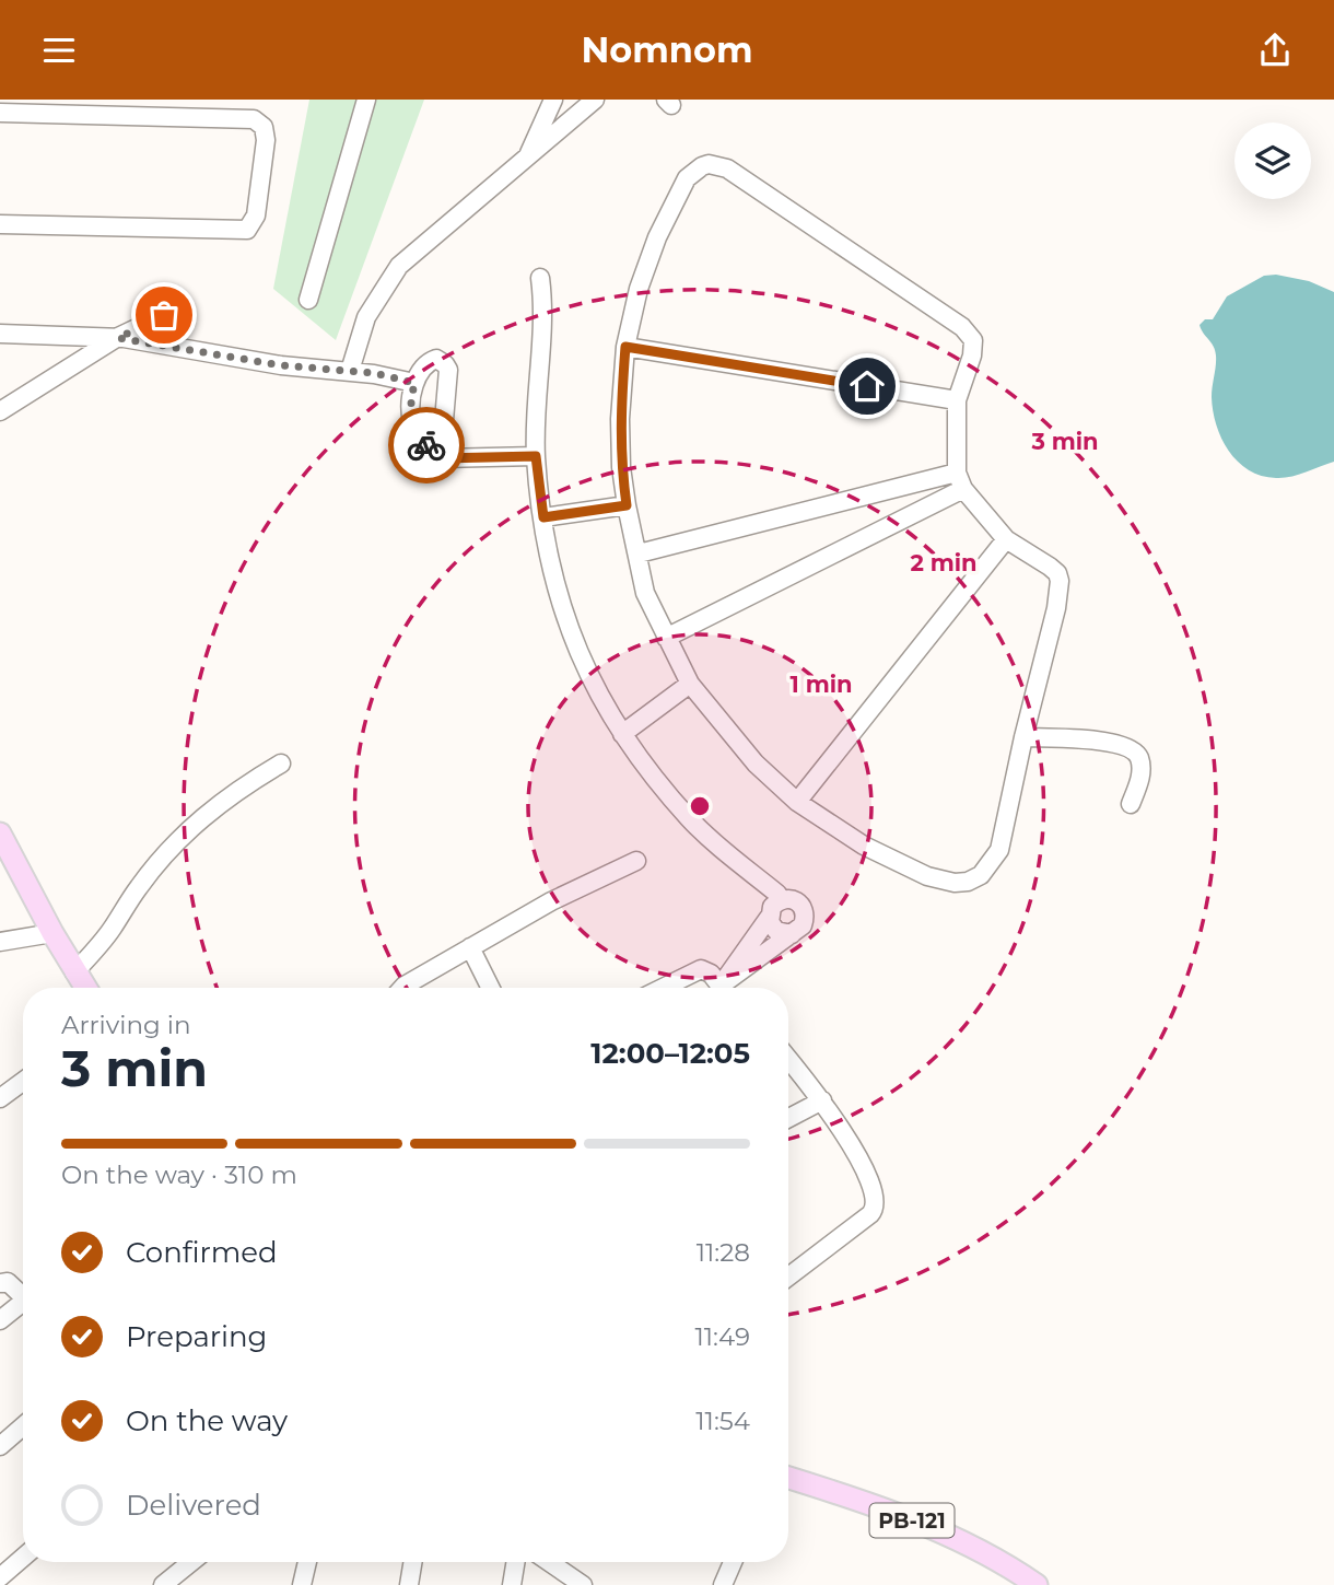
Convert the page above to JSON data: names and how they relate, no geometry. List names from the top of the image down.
{
  "streets": {
    "main road": ["PB-121"]
  },
  "page": {
    "header": "Nomnom",
    "heading": ["3 min", "Arriving in", "12:00–12:05"],
    "bar": "On the way · 310 m",
    "list": [
      ["Confirmed", "11:28"],
      ["Preparing", "11:49"],
      ["On the way", "11:54"],
      "Delivered"
    ]
  },
  "rings": ["3 min", "2 min", "1 min"]
}
